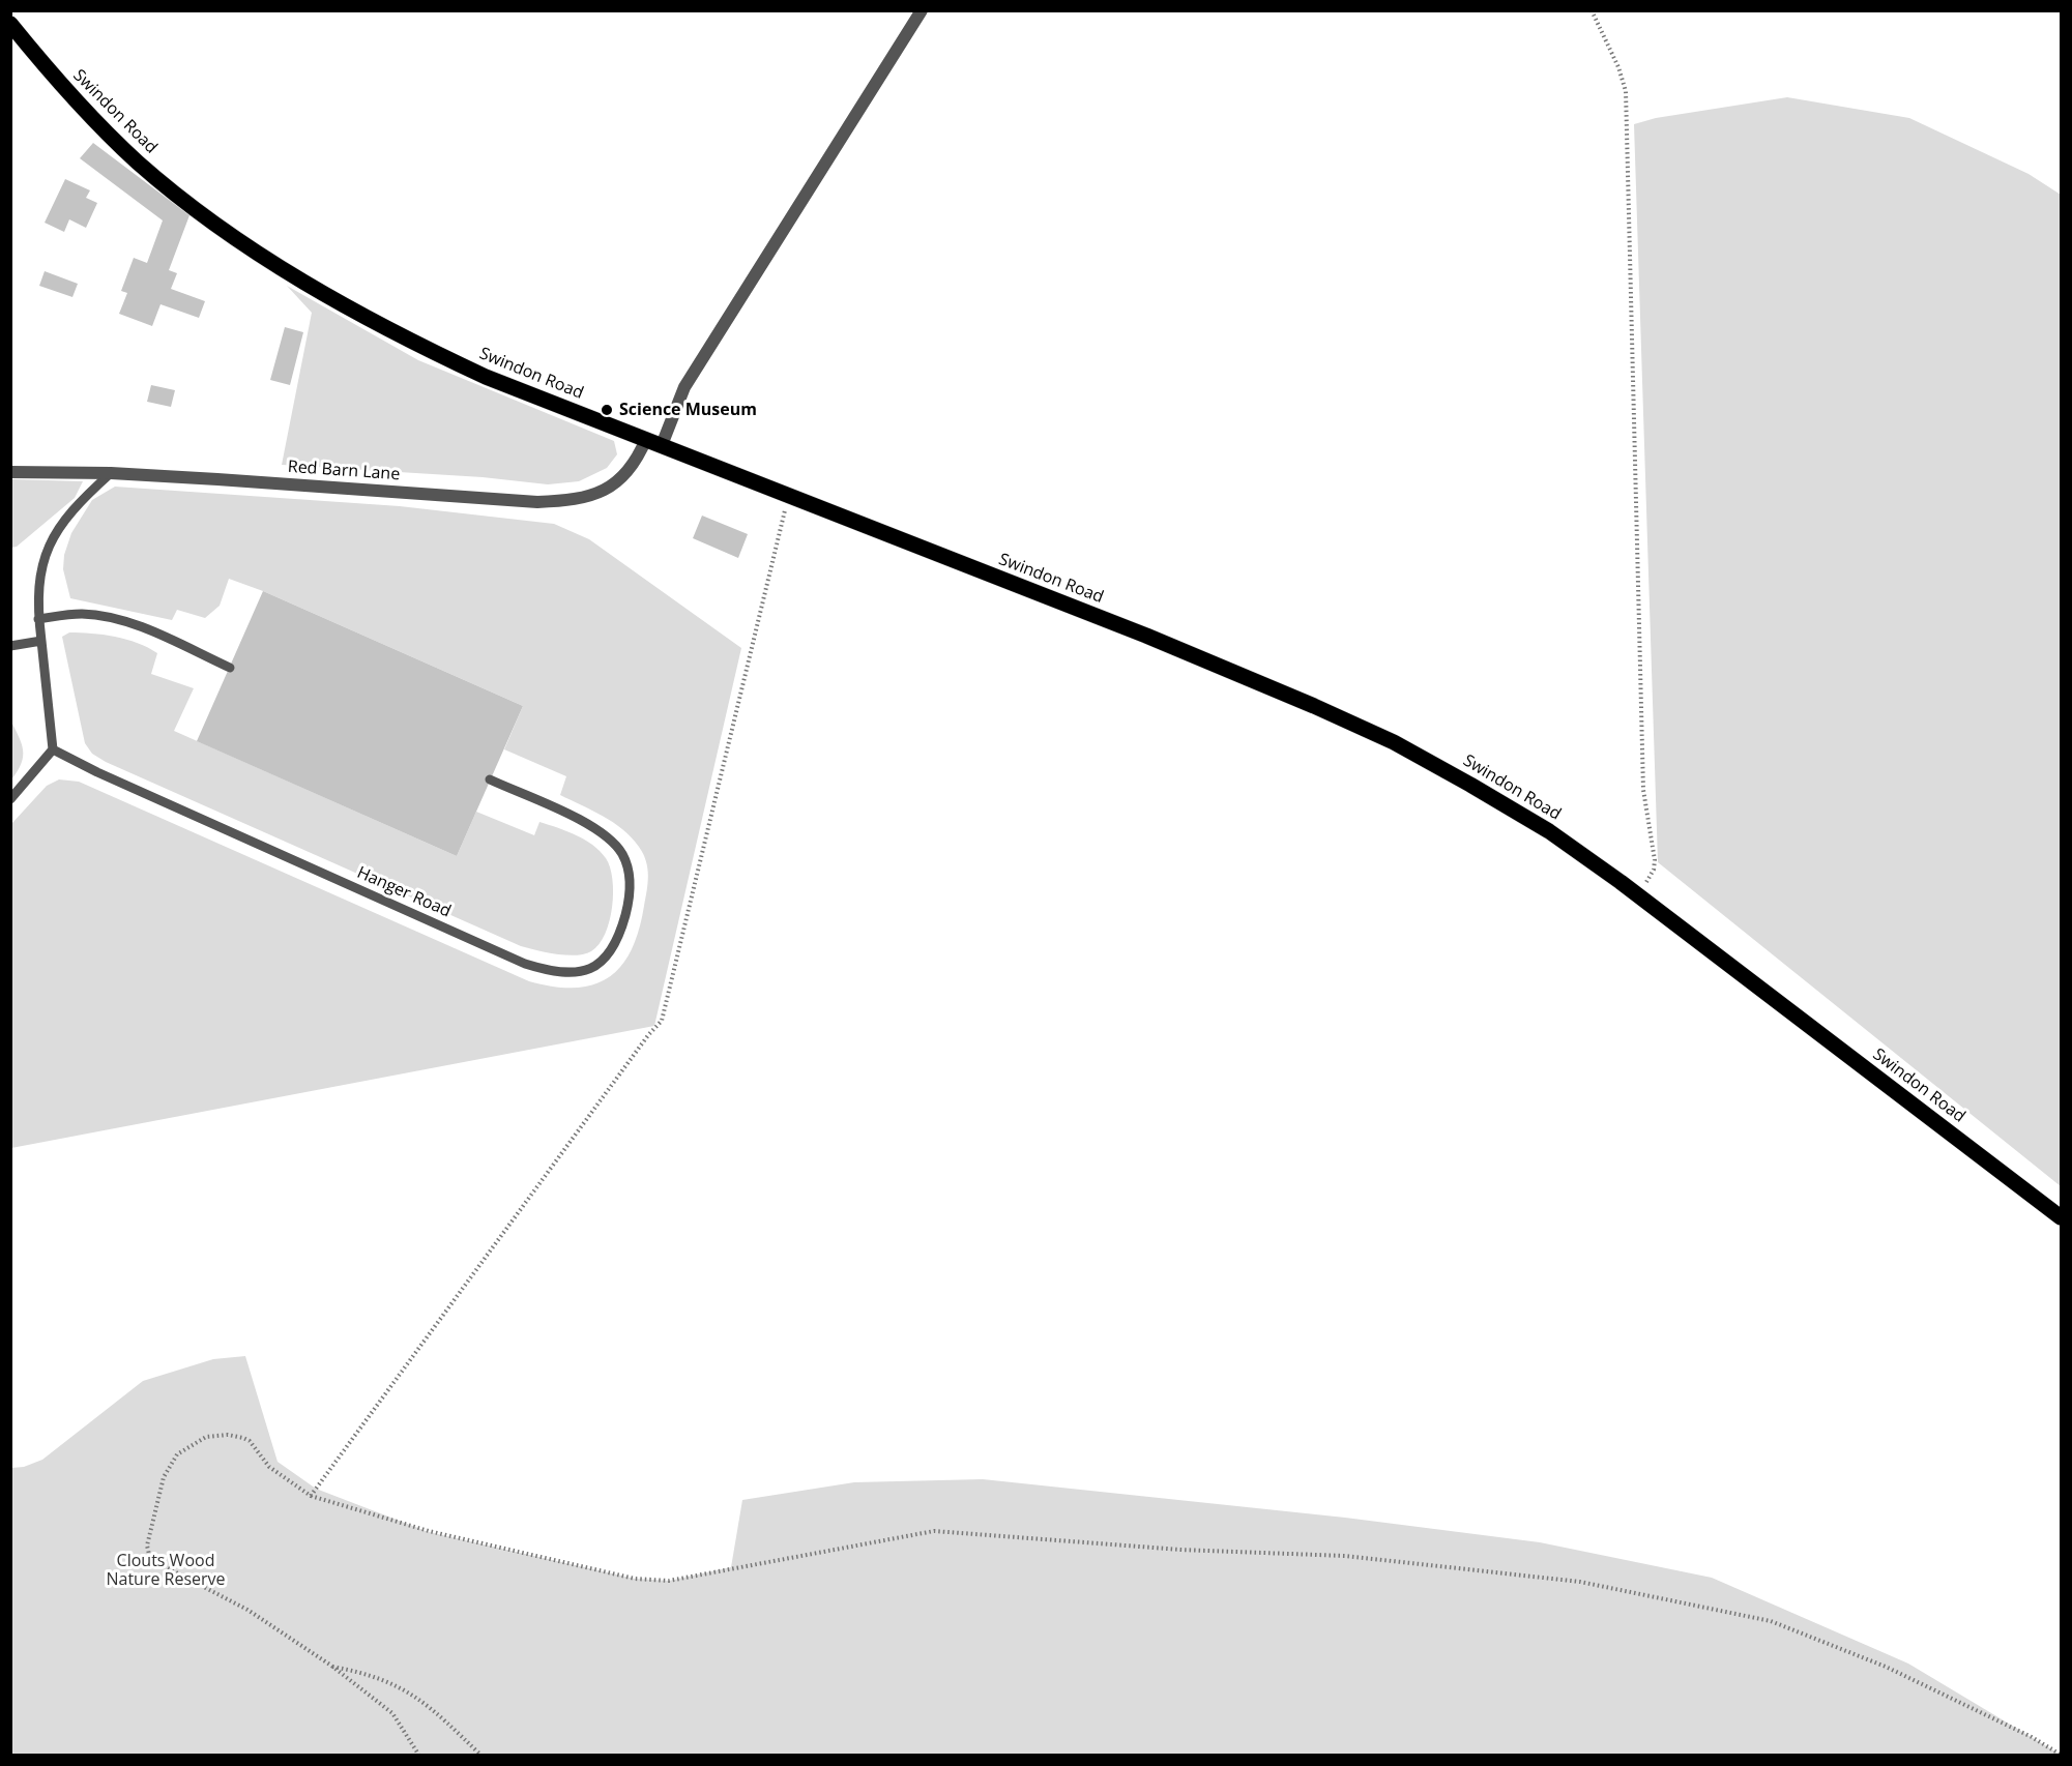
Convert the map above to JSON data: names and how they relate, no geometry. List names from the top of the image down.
{
  "streets": {
    "main road": ["Swindon Road"],
    "street": ["Red Barn Lane"],
    "lane": ["Hanger Road"]
  },
  "crossings": [
    ["Swindon Road", "Red Barn Lane"]
  ],
  "parks": ["Clouts Wood Nature Reserve"],
  "places": ["Science Museum"]
}
